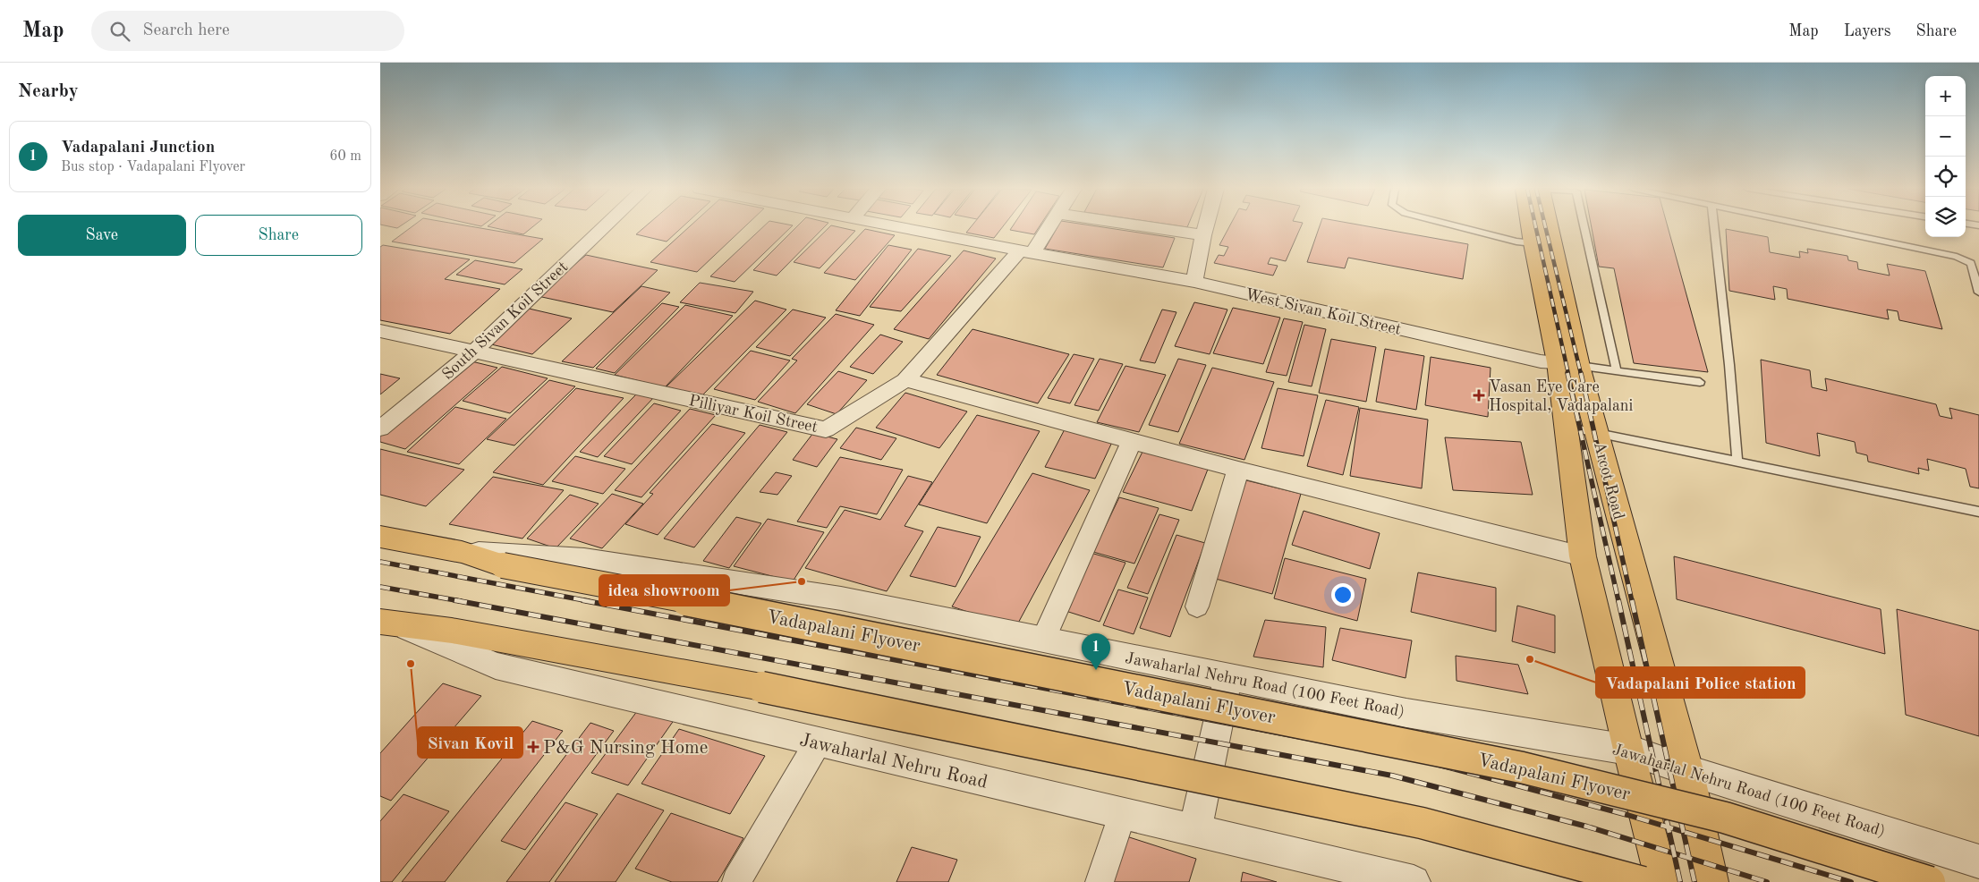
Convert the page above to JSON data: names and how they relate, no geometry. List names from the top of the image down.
{
  "streets": {
    "main road": ["Arcot Road", "Vadapalani Flyover", "Jawaharlal Nehru Road (100 Feet Road)"],
    "street": [
      "West Sivan Koil Street",
      "South Sivan Koil Street",
      "Pilliyar Koil Street",
      "Jawaharlal Nehru Road"
    ]
  },
  "crossings": [
    ["West Sivan Koil Street", "Pilliyar Koil Street"],
    ["West Sivan Koil Street", "Arcot Road"],
    ["South Sivan Koil Street", "Pilliyar Koil Street"],
    ["Arcot Road", "Jawaharlal Nehru Road (100 Feet Road)"],
    ["Vadapalani Flyover", "Jawaharlal Nehru Road (100 Feet Road)"]
  ],
  "places": {
    "health": ["Vasan Eye Care Hospital, Vadapalani", "P&G Nursing Home"],
    "other": ["idea showroom", "Vadapalani Police station", "Sivan Kovil"]
  },
  "page": {
    "header": "Map",
    "search": "Search here",
    "nav": ["Map", "Layers", "Share"],
    "heading": "Nearby",
    "map_buttons": ["+", "−"],
    "list": [
      {
        "mark": "1",
        "name": "Vadapalani Junction",
        "note": "Bus stop · Vadapalani Flyover",
        "value": "60 m"
      }
    ],
    "buttons": ["Save", "Share"],
    "pins": "1"
  }
}
